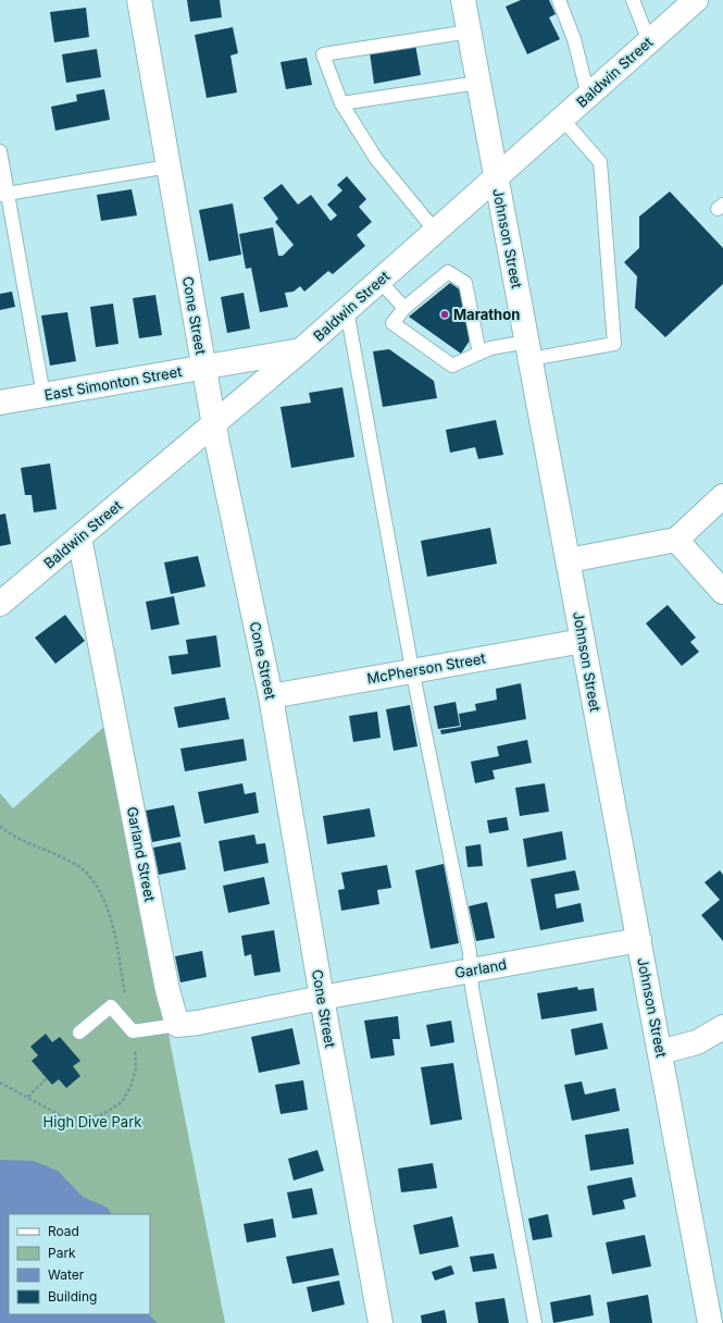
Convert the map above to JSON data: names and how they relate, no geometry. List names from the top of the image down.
{
  "streets": {
    "street": [
      "Baldwin Street",
      "Johnson Street",
      "Cone Street",
      "East Simonton Street",
      "McPherson Street",
      "Garland Street",
      "Garland"
    ]
  },
  "crossings": [
    ["Baldwin Street", "Johnson Street"],
    ["Baldwin Street", "Cone Street"],
    ["Baldwin Street", "East Simonton Street"],
    ["Baldwin Street", "Garland Street"],
    ["Johnson Street", "McPherson Street"],
    ["Johnson Street", "Garland"],
    ["Cone Street", "East Simonton Street"],
    ["Cone Street", "McPherson Street"],
    ["Cone Street", "Garland"]
  ],
  "parks": ["High Dive Park"],
  "places": ["Marathon"],
  "legend": [
    "Road",
    "Park",
    "Water",
    "Building"
  ]
}
